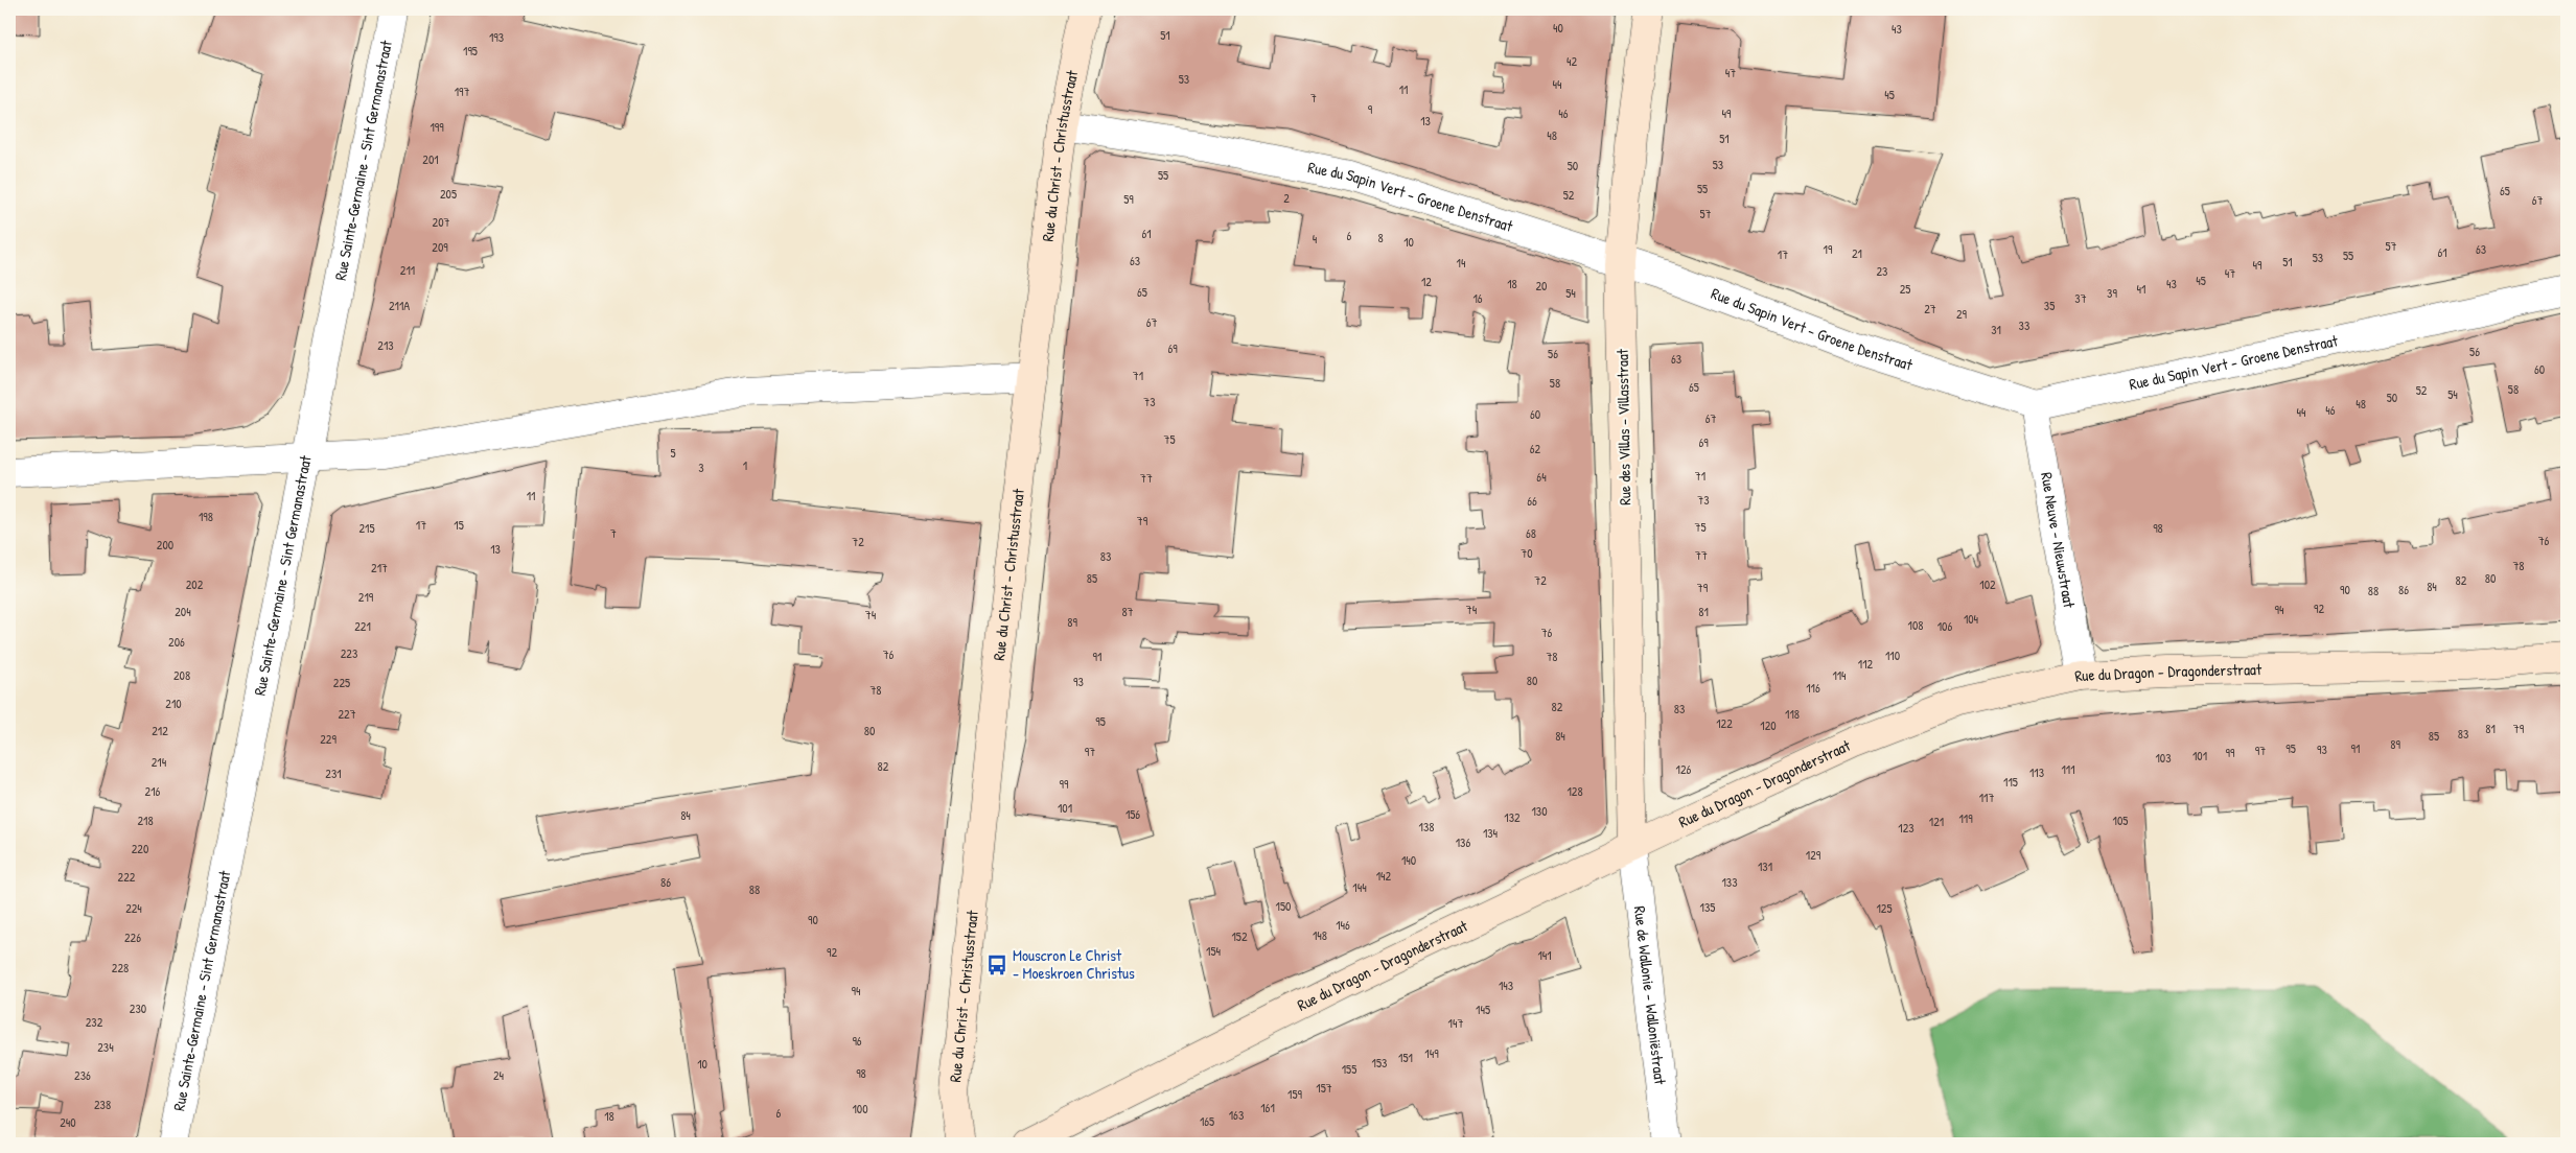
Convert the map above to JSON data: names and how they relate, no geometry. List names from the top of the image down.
{
  "streets": {
    "street": [
      "Rue du Christ - Christusstraat",
      "Rue Sainte-Germaine - Sint Germanastraat",
      "Rue du Sapin Vert - Groene Denstraat",
      "Rue des Villas - Villasstraat",
      "Rue Neuve - Nieuwstraat",
      "Rue du Dragon - Dragonderstraat",
      "Rue de Wallonie - Walloniëstraat"
    ]
  },
  "crossings": [
    ["Rue du Christ - Christusstraat", "Rue du Sapin Vert - Groene Denstraat"],
    ["Rue du Sapin Vert - Groene Denstraat", "Rue des Villas - Villasstraat"],
    ["Rue du Sapin Vert - Groene Denstraat", "Rue Neuve - Nieuwstraat"],
    ["Rue des Villas - Villasstraat", "Rue du Dragon - Dragonderstraat"],
    ["Rue des Villas - Villasstraat", "Rue de Wallonie - Walloniëstraat"],
    ["Rue Neuve - Nieuwstraat", "Rue du Dragon - Dragonderstraat"],
    ["Rue du Dragon - Dragonderstraat", "Rue de Wallonie - Walloniëstraat"]
  ],
  "places": {
    "bus stop": ["Mouscron Le Christ - Moeskroen Christus"]
  },
  "house_numbers": [
    "40",
    "43",
    "51",
    "193",
    "195",
    "42",
    "47",
    "53",
    "44",
    "11",
    "197",
    "45",
    "7",
    "9",
    "46",
    "49",
    "13",
    "199",
    "48",
    "51",
    "201",
    "53",
    "50",
    "55",
    "55",
    "65",
    "205",
    "52",
    "2",
    "59",
    "67",
    "57",
    "207",
    "61",
    "6",
    "8",
    "4",
    "10",
    "57",
    "209",
    "19",
    "63",
    "61",
    "21",
    "17",
    "55",
    "53",
    "63",
    "51",
    "14",
    "49",
    "211",
    "23",
    "47",
    "45",
    "12",
    "18",
    "43",
    "20",
    "25",
    "41",
    "65",
    "54",
    "39",
    "16",
    "37",
    "211A",
    "35",
    "27",
    "29",
    "67",
    "33",
    "31",
    "213",
    "69",
    "56",
    "56",
    "63",
    "60",
    "71",
    "58",
    "65",
    "58",
    "52",
    "54",
    "50",
    "73",
    "48",
    "46",
    "44",
    "60",
    "67",
    "75",
    "69",
    "62",
    "5",
    "1",
    "3",
    "71",
    "64",
    "77",
    "11",
    "73",
    "66",
    "198",
    "79",
    "17",
    "15",
    "75",
    "215",
    "98",
    "7",
    "68",
    "76",
    "72",
    "200",
    "13",
    "70",
    "77",
    "83",
    "78",
    "217",
    "85",
    "80",
    "72",
    "82",
    "202",
    "102",
    "84",
    "79",
    "90",
    "86",
    "88",
    "219",
    "92",
    "74",
    "94",
    "204",
    "87",
    "81",
    "74",
    "104",
    "89",
    "108",
    "221",
    "106",
    "76",
    "206",
    "223",
    "76",
    "110",
    "91",
    "78",
    "112",
    "208",
    "114",
    "80",
    "93",
    "225",
    "116",
    "78",
    "210",
    "82",
    "83",
    "227",
    "118",
    "95",
    "122",
    "120",
    "81",
    "79",
    "212",
    "80",
    "83",
    "84",
    "85",
    "229",
    "89",
    "95",
    "91",
    "93",
    "97",
    "97",
    "99",
    "101",
    "103",
    "214",
    "82",
    "126",
    "111",
    "113",
    "231",
    "115",
    "99",
    "216",
    "128",
    "117",
    "101",
    "130",
    "156",
    "84",
    "132",
    "119",
    "218",
    "105",
    "121",
    "138",
    "123",
    "134",
    "136",
    "220",
    "129",
    "140",
    "131",
    "142",
    "222",
    "86",
    "133",
    "144",
    "88",
    "150",
    "135",
    "224",
    "125",
    "90",
    "146",
    "148",
    "152",
    "226",
    "154",
    "92",
    "141",
    "228",
    "143",
    "94",
    "230",
    "145",
    "232",
    "147",
    "96",
    "234",
    "149",
    "151",
    "153",
    "10",
    "155",
    "98",
    "236",
    "24",
    "157",
    "159",
    "238",
    "161",
    "100",
    "6",
    "163",
    "18",
    "165",
    "240"
  ]
}
